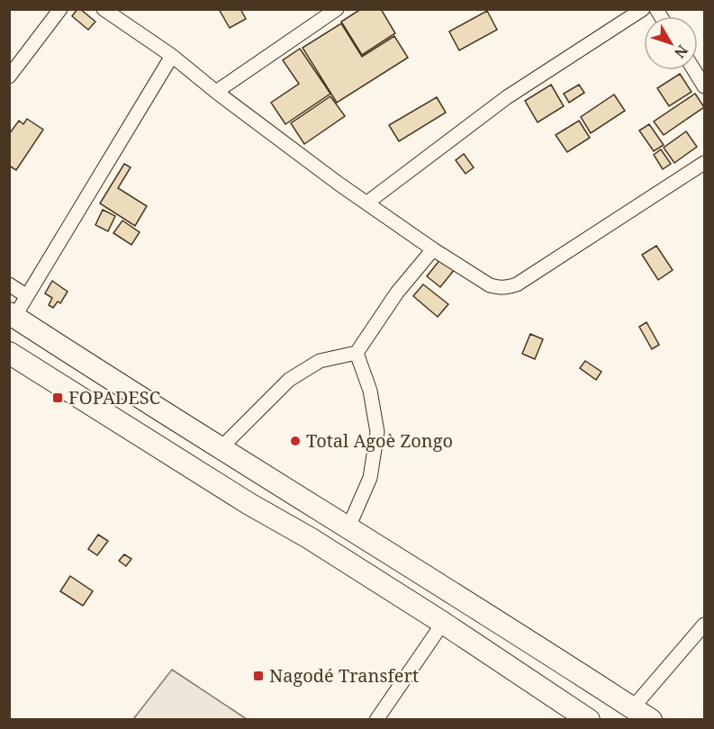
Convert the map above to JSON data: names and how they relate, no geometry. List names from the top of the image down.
{
  "places": {
    "transit": ["FOPADESC", "Nagodé Transfert"],
    "other": ["Total Agoè Zongo"]
  },
  "north": "bottom right"
}
